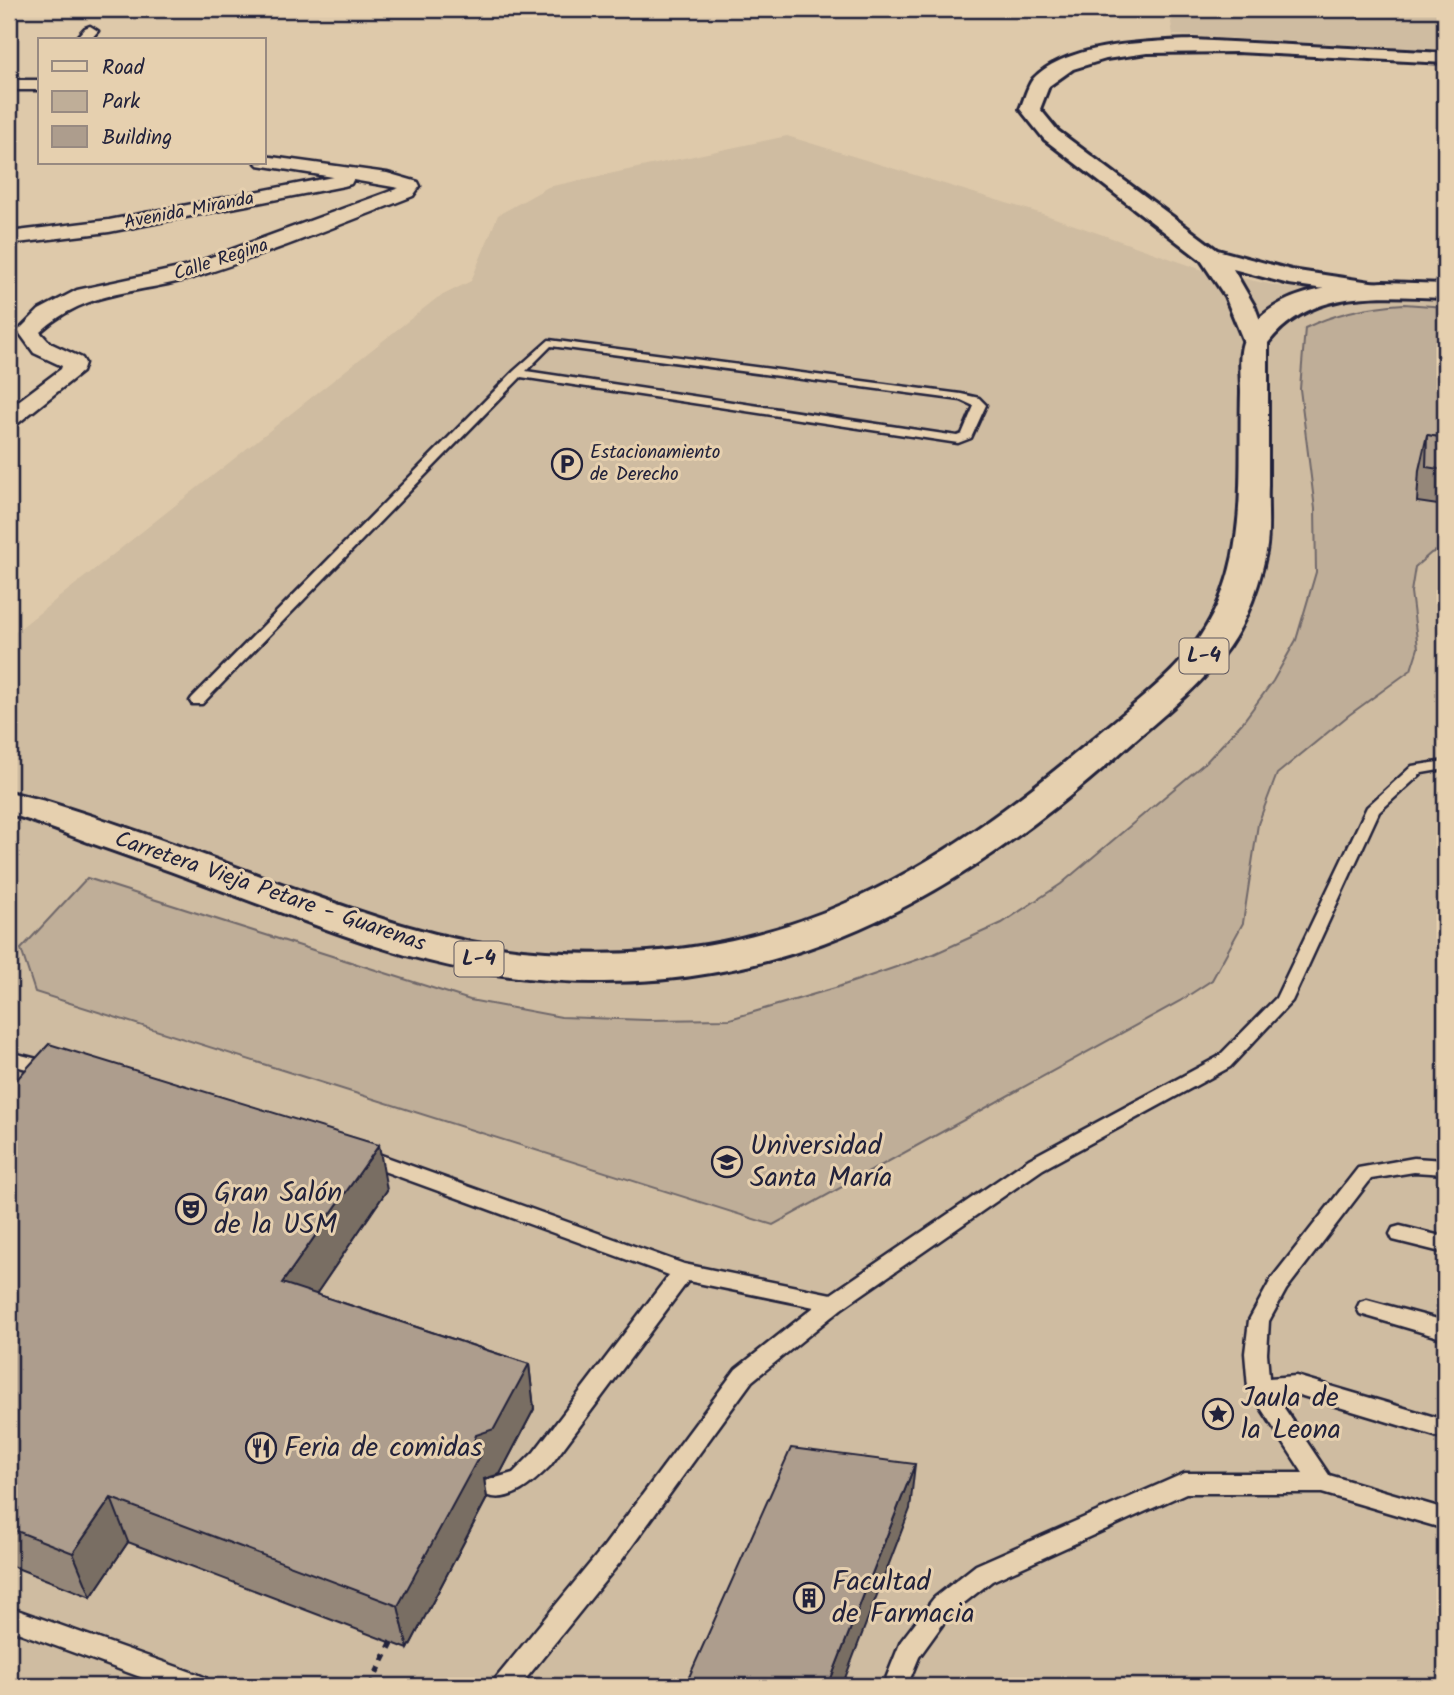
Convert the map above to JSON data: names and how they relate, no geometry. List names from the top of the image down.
{
  "streets": {
    "main road": ["L-4", "Carretera Vieja Petare - Guarenas"],
    "street": ["Avenida Miranda", "Calle Regina"]
  },
  "crossings": [
    ["Avenida Miranda", "Calle Regina"]
  ],
  "places": {
    "parking": ["Estacionamiento de Derecho"],
    "school or university": ["Universidad Santa María"],
    "theatre": ["Gran Salón de la USM"],
    "place": ["Jaula de la Leona"],
    "restaurant": ["Feria de comidas"],
    "building": ["Facultad de Farmacia"]
  },
  "legend": ["Road", "Park", "Building"]
}
